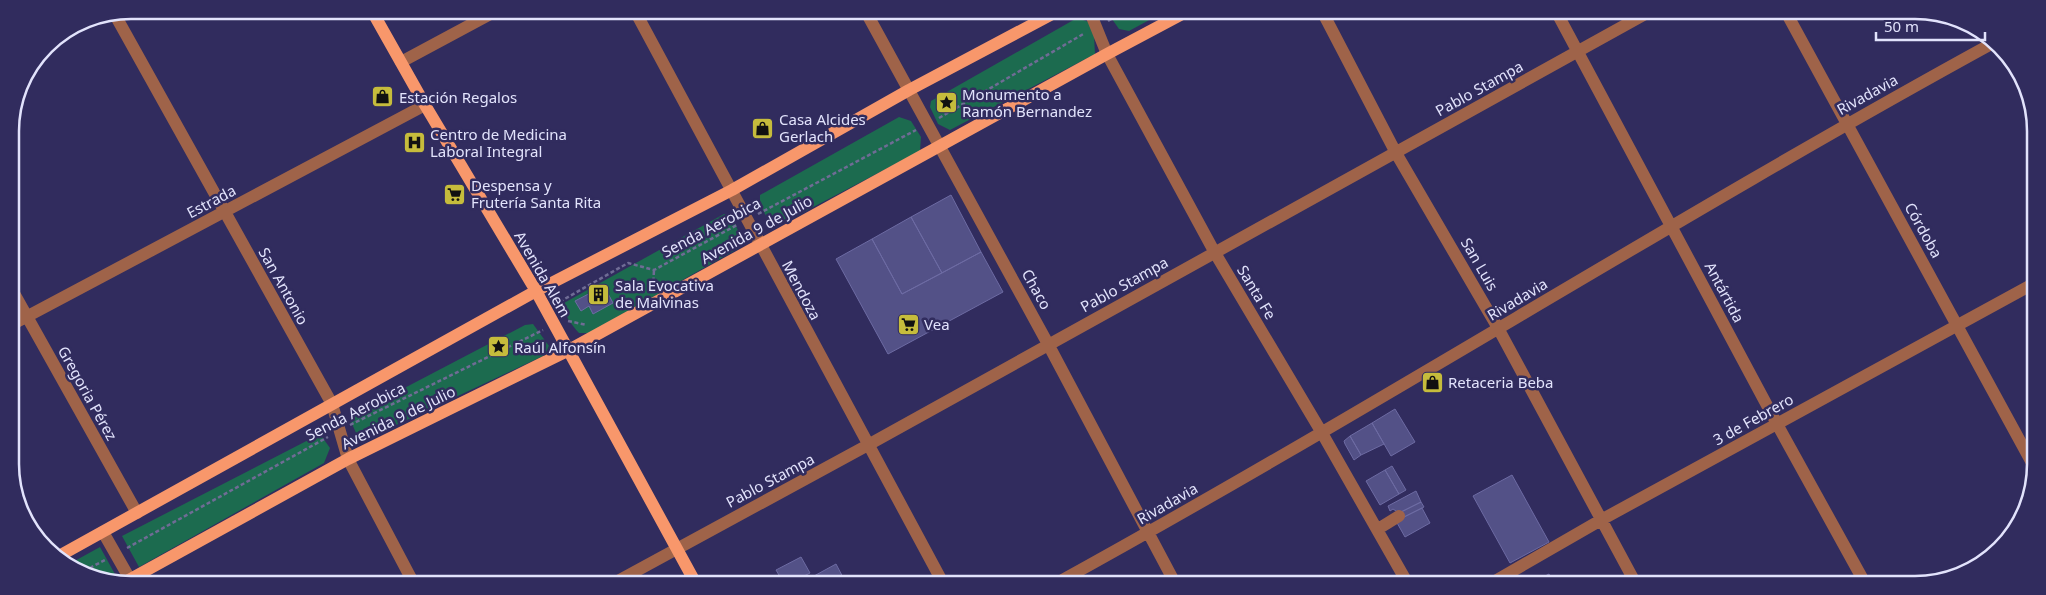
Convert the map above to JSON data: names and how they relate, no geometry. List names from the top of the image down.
{
  "streets": {
    "main road": ["Avenida 9 de Julio", "Avenida Alem"],
    "street": [
      "Pablo Stampa",
      "Rivadavia",
      "Estrada",
      "Córdoba",
      "San Luis",
      "San Antonio",
      "Chaco",
      "Mendoza",
      "Santa Fe",
      "Antártida",
      "Gregoria Pérez",
      "3 de Febrero"
    ],
    "path": ["Senda Aerobica"]
  },
  "crossings": [
    ["Pablo Stampa", "San Luis"],
    ["Pablo Stampa", "Avenida Alem"],
    ["Pablo Stampa", "Chaco"],
    ["Pablo Stampa", "Mendoza"],
    ["Pablo Stampa", "Santa Fe"],
    ["Pablo Stampa", "Antártida"],
    ["Rivadavia", "Córdoba"],
    ["Rivadavia", "San Luis"],
    ["Rivadavia", "Chaco"],
    ["Rivadavia", "Santa Fe"],
    ["Rivadavia", "Antártida"],
    ["Estrada", "Avenida Alem"],
    ["Estrada", "San Antonio"],
    ["Estrada", "Gregoria Pérez"],
    ["Senda Aerobica", "Avenida Alem"],
    ["Senda Aerobica", "San Antonio"],
    ["Senda Aerobica", "Chaco"],
    ["Senda Aerobica", "Mendoza"],
    ["Senda Aerobica", "Santa Fe"],
    ["Avenida 9 de Julio", "Avenida Alem"],
    ["Avenida 9 de Julio", "San Antonio"],
    ["Avenida 9 de Julio", "Chaco"],
    ["Avenida 9 de Julio", "Mendoza"],
    ["Avenida 9 de Julio", "Santa Fe"],
    ["Córdoba", "3 de Febrero"],
    ["San Luis", "3 de Febrero"],
    ["Antártida", "3 de Febrero"]
  ],
  "places": {
    "shop": ["Estación Regalos", "Casa Alcides Gerlach", "Retaceria Beba"],
    "place": ["Monumento a Ramón Bernandez", "Raúl Alfonsín"],
    "hospital": ["Centro de Medicina Laboral Integral"],
    "supermarket": ["Despensa y Frutería Santa Rita", "Vea"],
    "building": ["Sala Evocativa de Malvinas"]
  },
  "scale_bar": "50 m"
}
